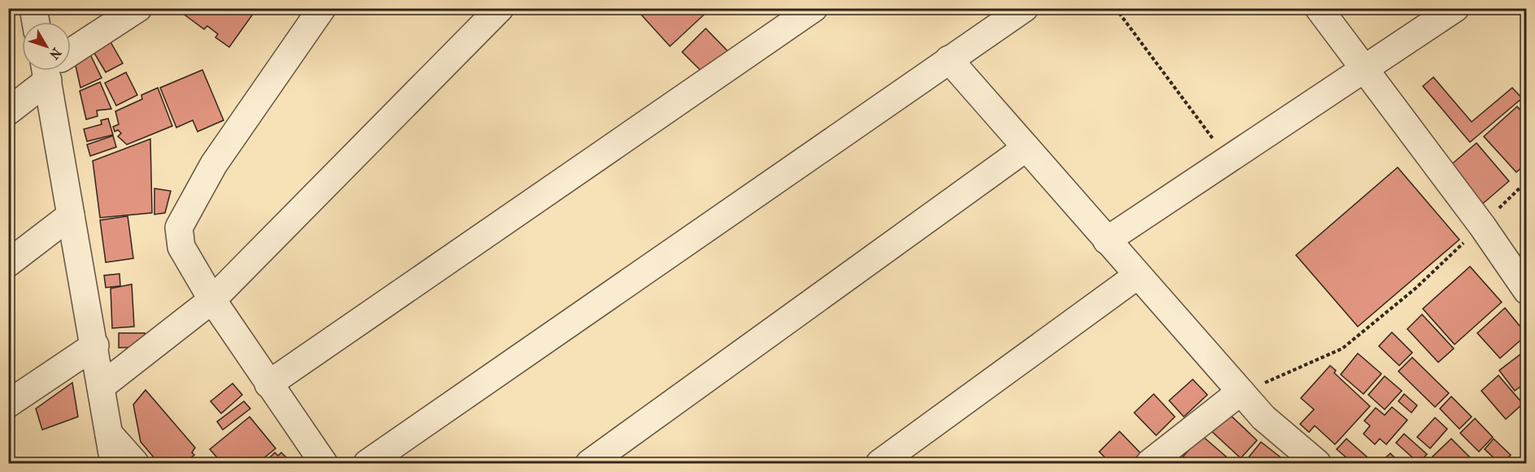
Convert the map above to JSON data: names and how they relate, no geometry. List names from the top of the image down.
{
  "north": "bottom right"
}
